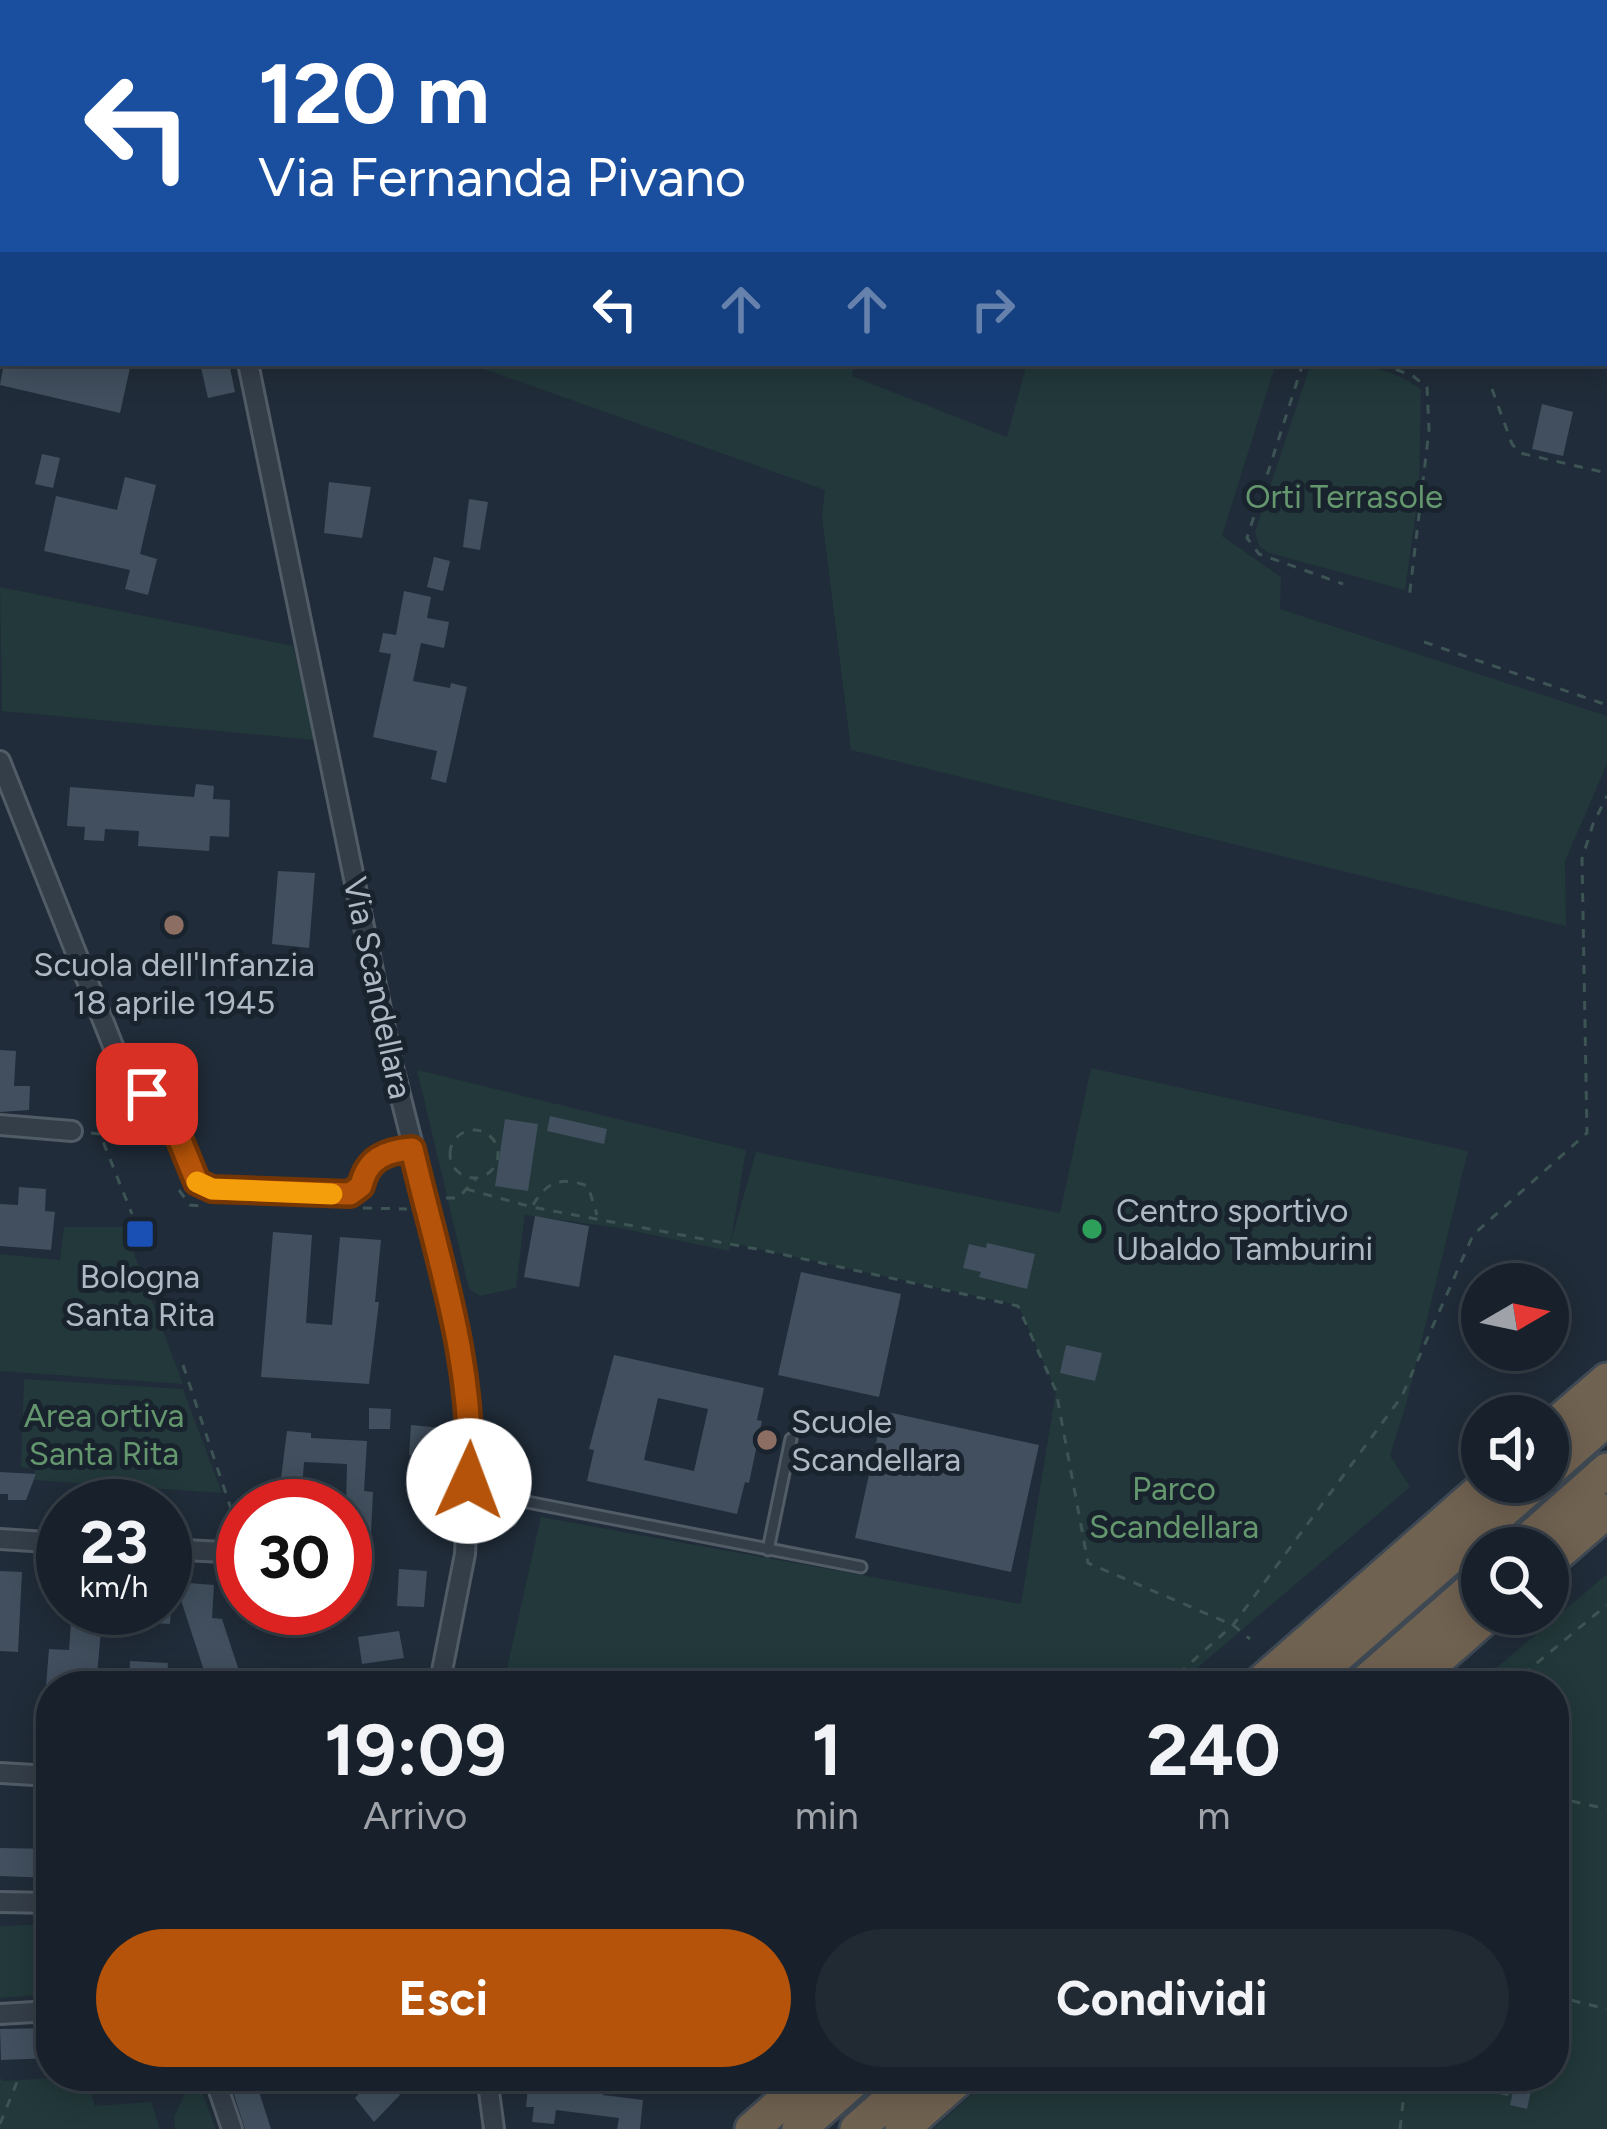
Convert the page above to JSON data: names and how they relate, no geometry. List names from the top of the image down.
{
  "streets": {
    "street": ["Via Scandellara"]
  },
  "parks": ["Orti Terrasole", "Area ortiva Santa Rita", "Parco Scandellara"],
  "places": {
    "other": ["Scuola dell'Infanzia 18 aprile 1945", "Centro sportivo Ubaldo Tamburini", "Scuole Scandellara"],
    "transit": ["Bologna Santa Rita"]
  },
  "north": "right",
  "page": {
    "turn": ["120 m", "Via Fernanda Pivano"],
    "speed": "23 km/h",
    "limit": "30",
    "eta": [
      "19:09",
      "Arrivo",
      "1",
      "min",
      "240",
      "m"
    ],
    "buttons": ["Esci", "Condividi"]
  }
}
